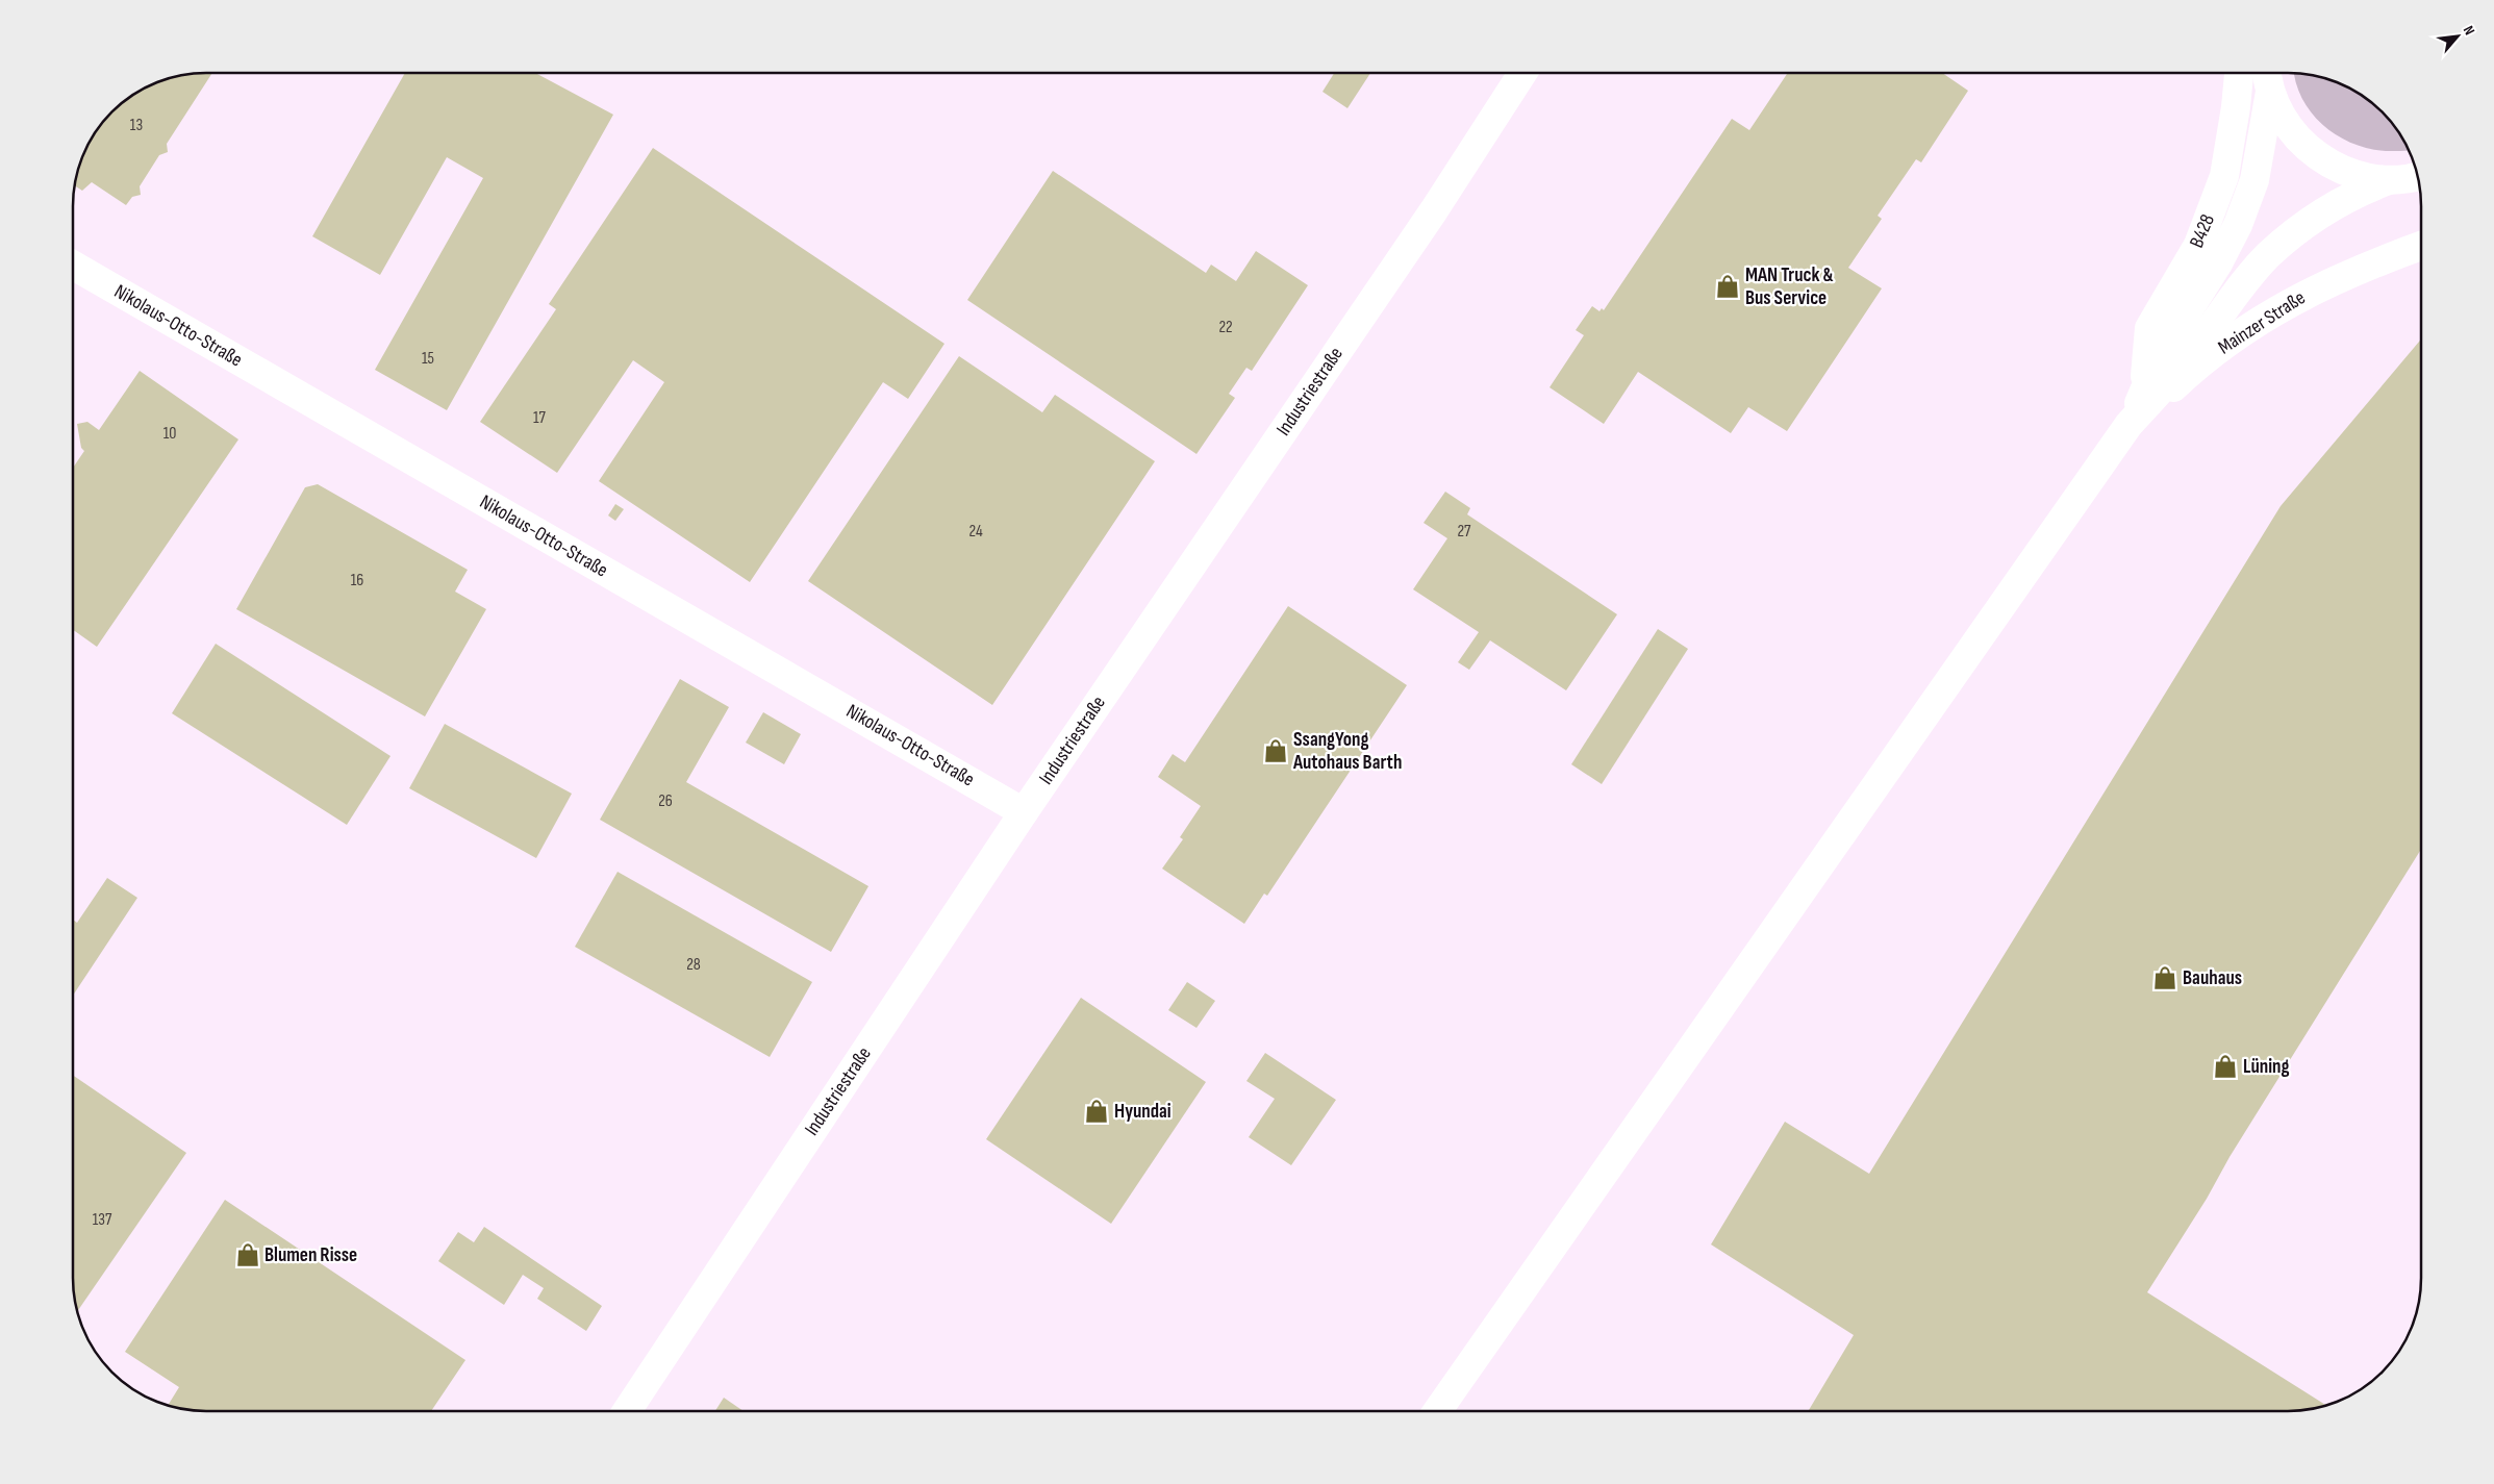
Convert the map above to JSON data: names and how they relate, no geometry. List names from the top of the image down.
{
  "streets": {
    "street": [
      "B428",
      "Mainzer Straße",
      "Nikolaus-Otto-Straße",
      "Industriestraße"
    ]
  },
  "crossings": [
    ["Nikolaus-Otto-Straße", "Industriestraße"]
  ],
  "places": {
    "shop": [
      "MAN Truck & Bus Service",
      "SsangYong Autohaus Barth",
      "Bauhaus",
      "Lüning",
      "Hyundai",
      "Blumen Risse"
    ]
  },
  "house_numbers": [
    "13",
    "22",
    "15",
    "17",
    "10",
    "24",
    "27",
    "16",
    "26",
    "28",
    "137"
  ],
  "north": "top right"
}
